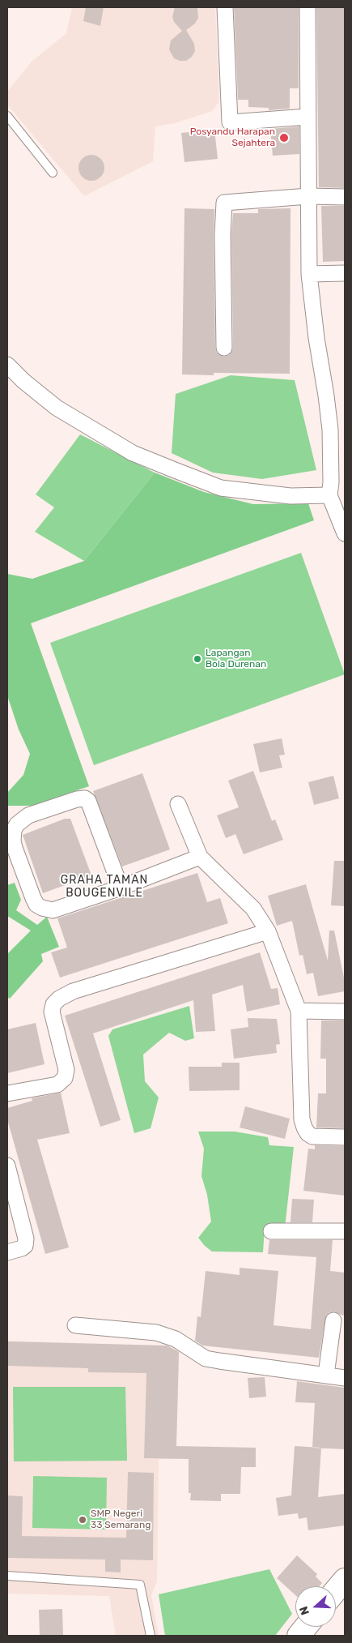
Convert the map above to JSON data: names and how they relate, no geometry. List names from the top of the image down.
{
  "districts": ["GRAHA TAMAN BOUGENVILE"],
  "places": ["Posyandu Harapan Sejahtera", "Lapangan Bola Durenan", "SMP Negeri 33 Semarang"],
  "north": "left"
}
